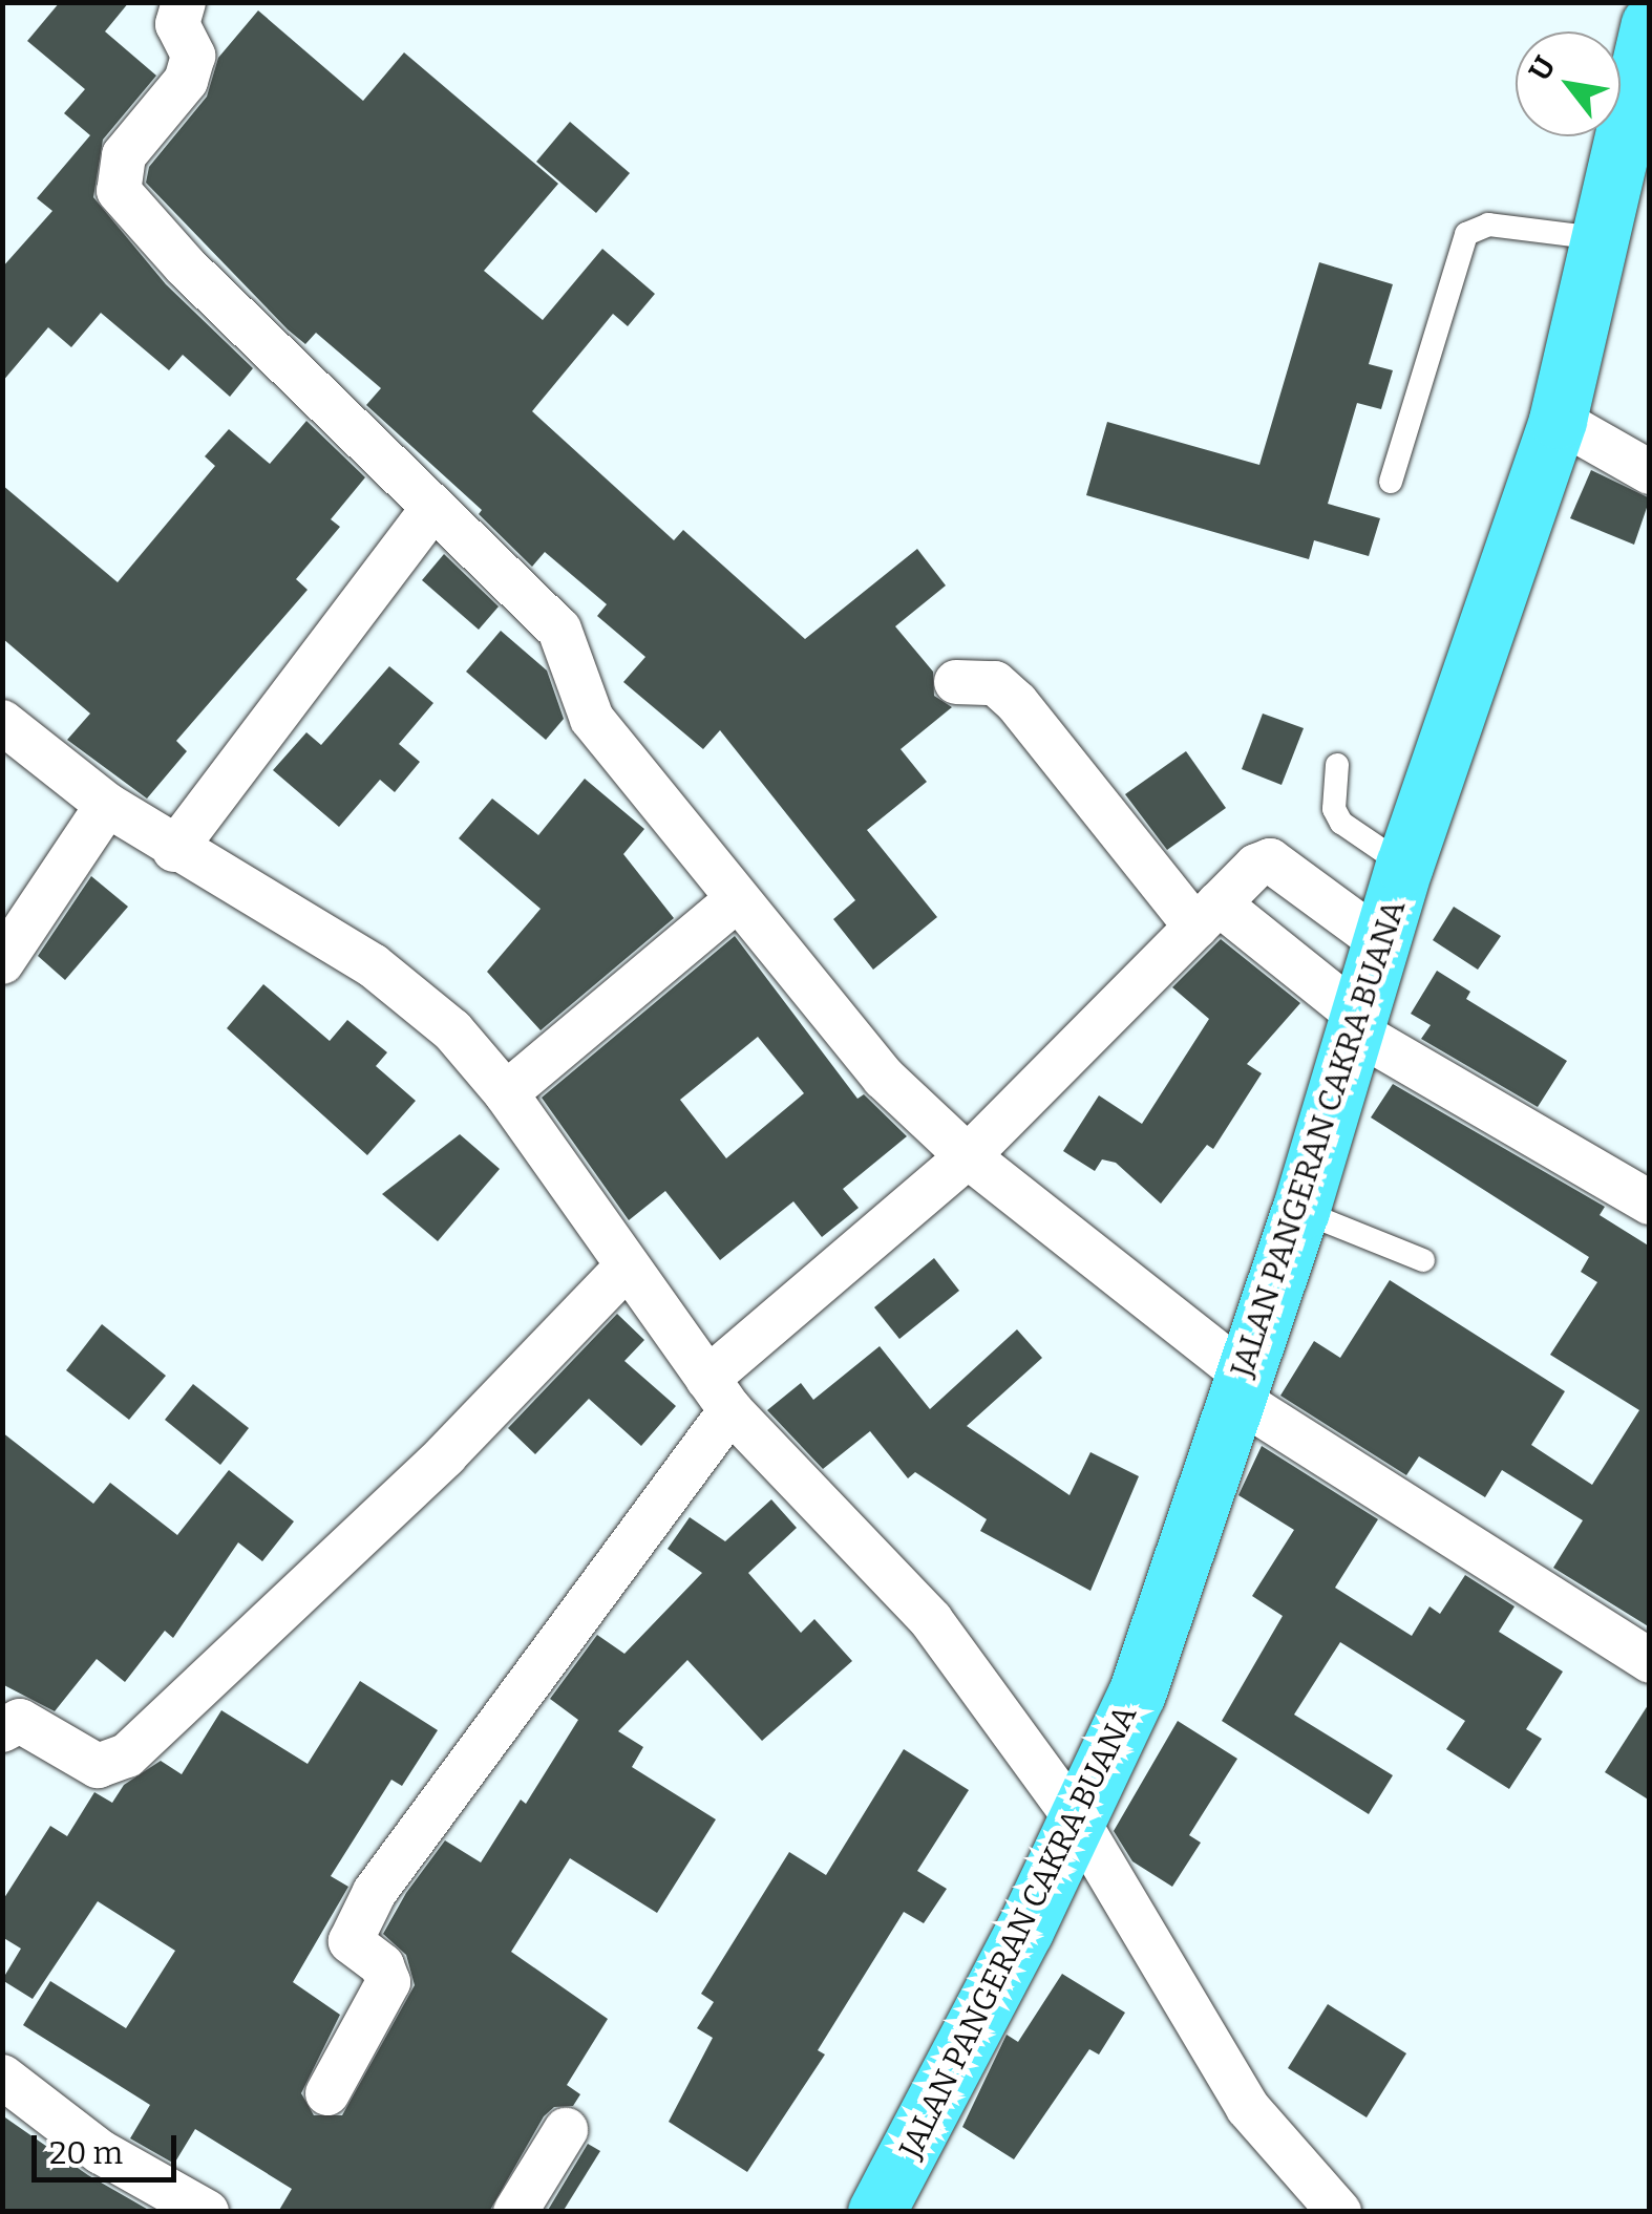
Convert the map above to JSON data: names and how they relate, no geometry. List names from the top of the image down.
{
  "streets": {
    "main road": ["JALAN PANGERAN CAKRA BUANA"]
  },
  "scale_bar": "20 m",
  "north": "top left"
}
